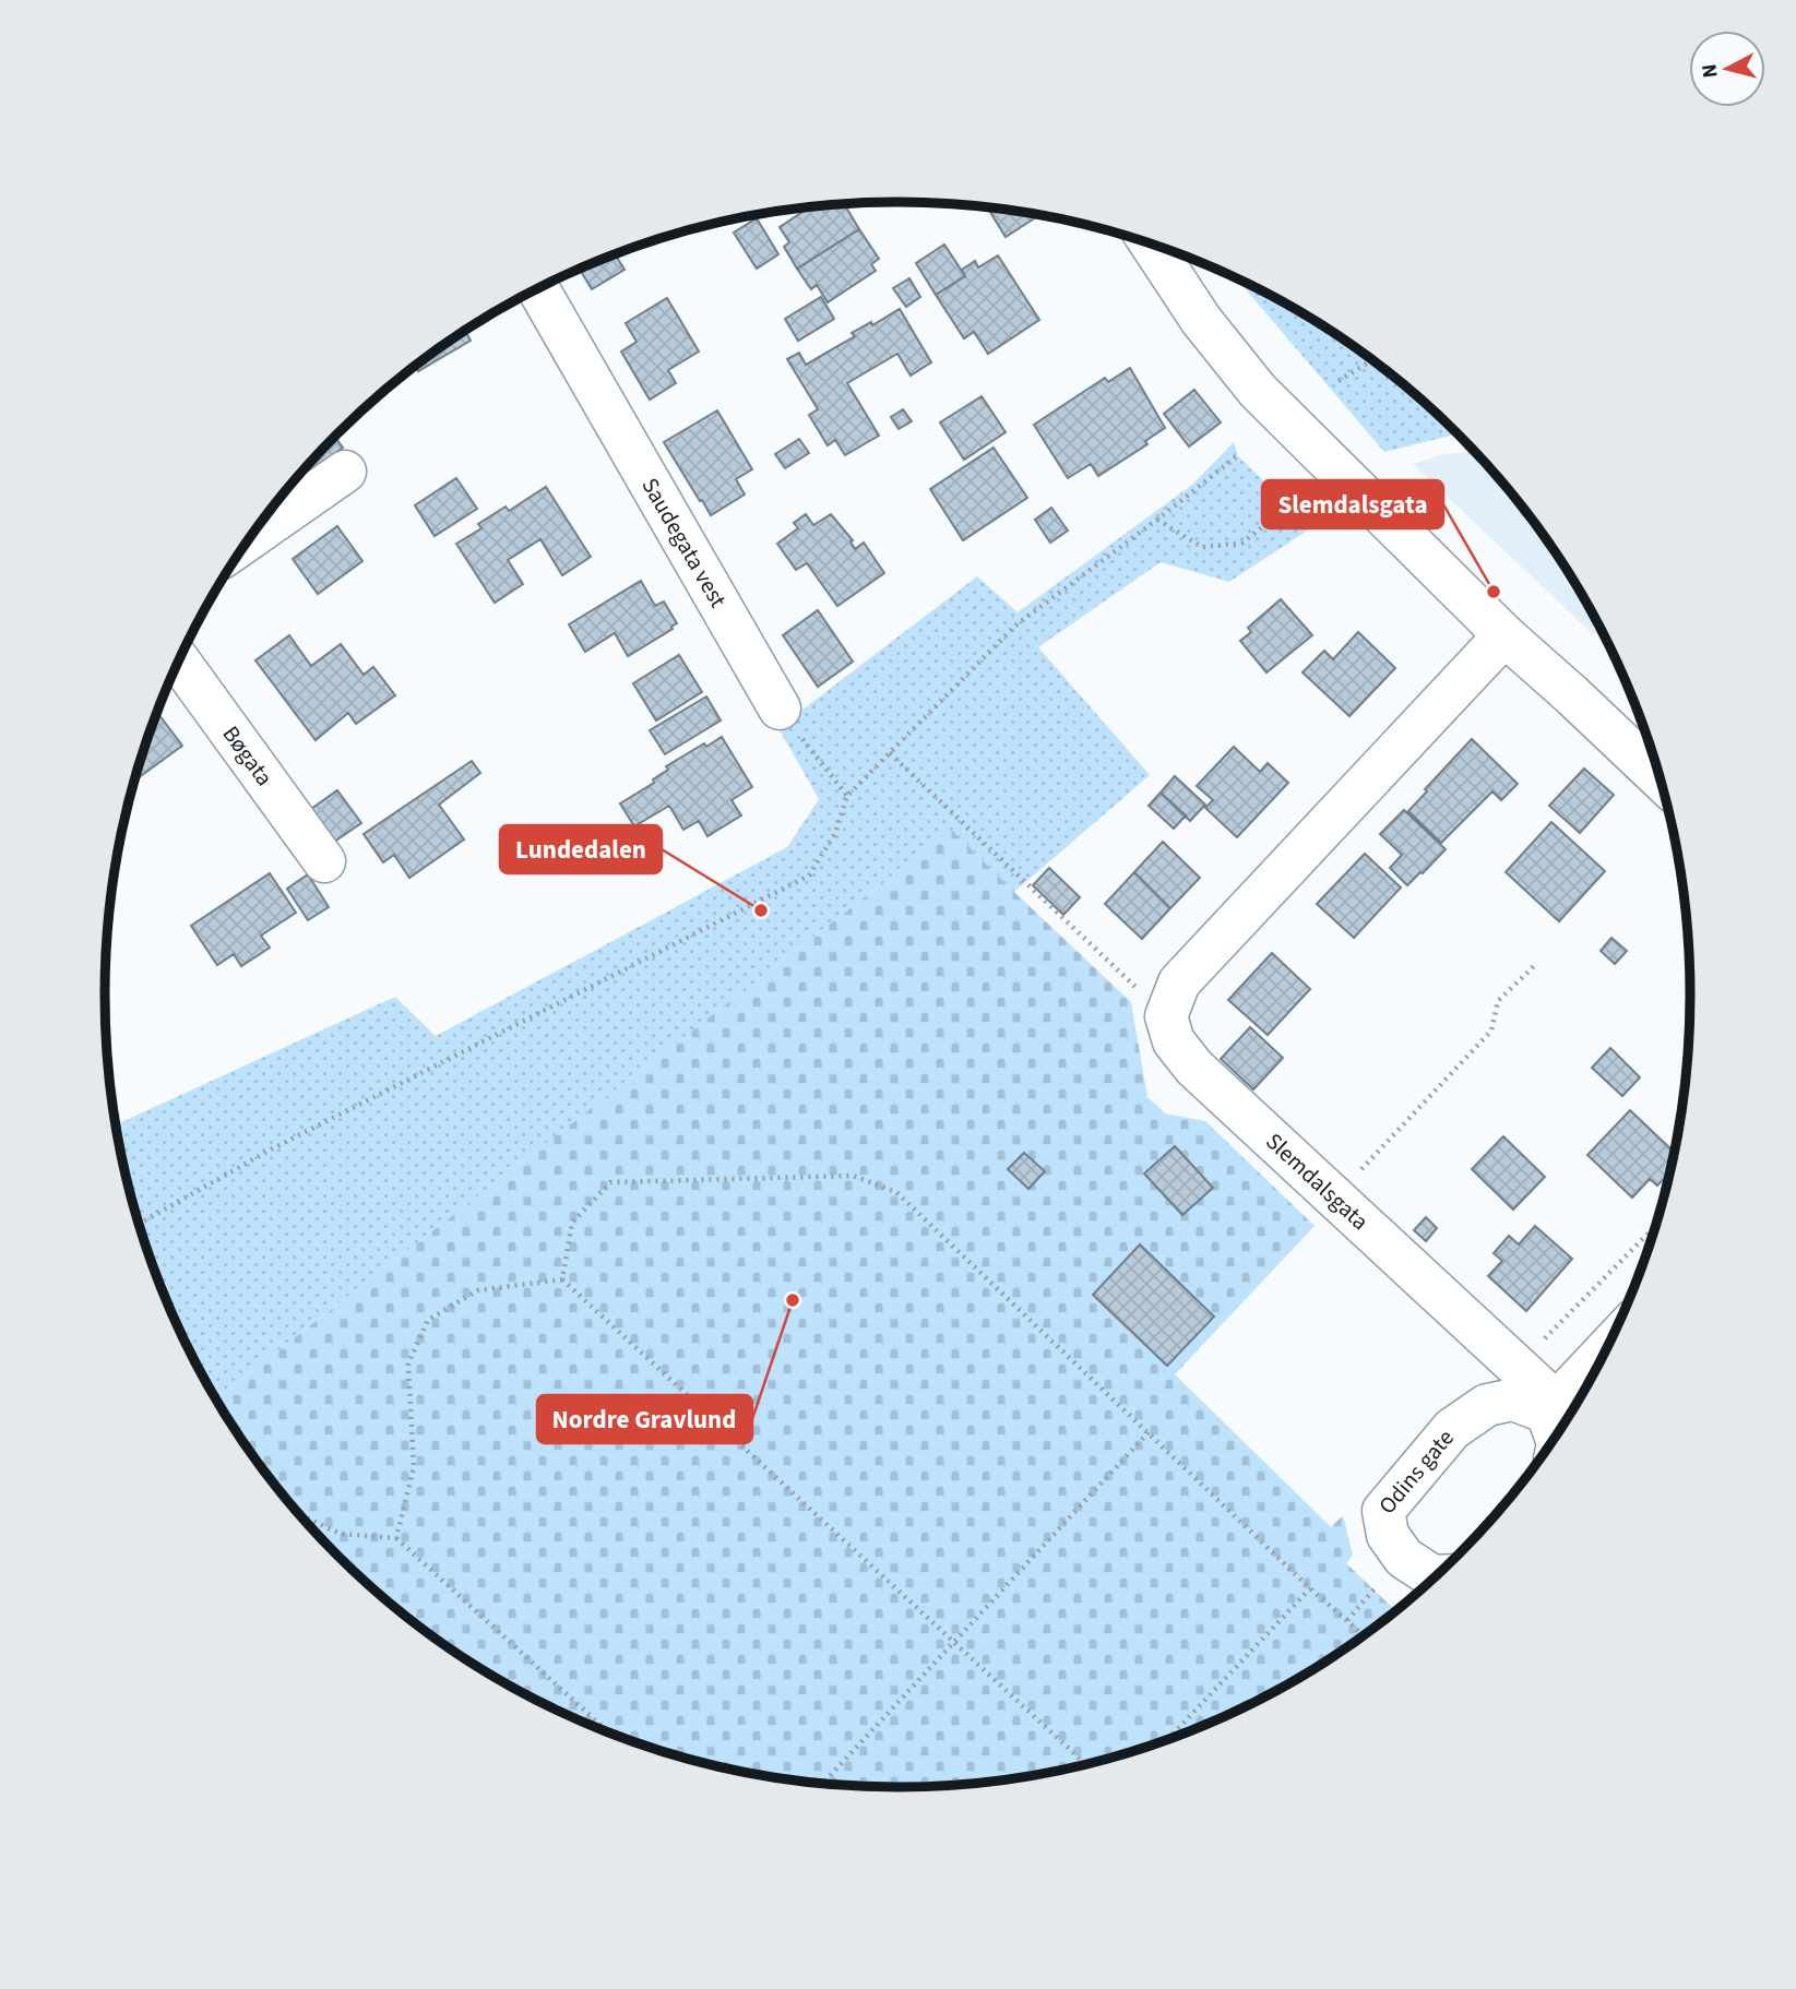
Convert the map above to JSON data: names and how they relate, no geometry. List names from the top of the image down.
{
  "streets": {
    "street": [
      "Saudegata vest",
      "Bøgata",
      "Slemdalsgata",
      "Odins gate"
    ]
  },
  "crossings": [
    ["Slemdalsgata", "Odins gate"]
  ],
  "places": ["Slemdalsgata", "Lundedalen", "Nordre Gravlund"],
  "north": "left"
}
